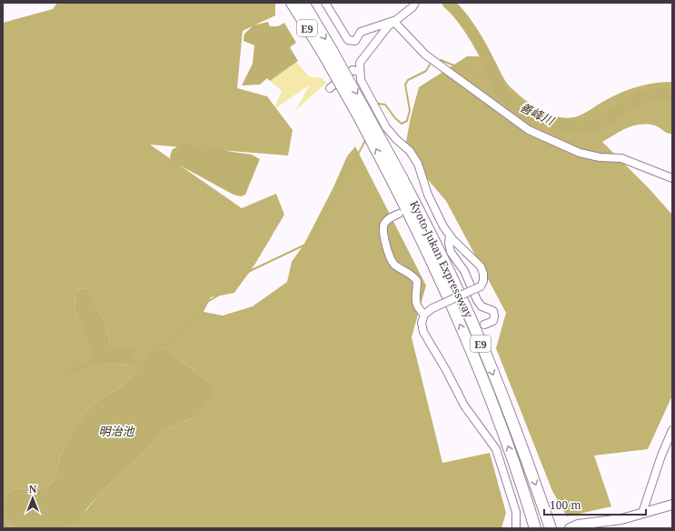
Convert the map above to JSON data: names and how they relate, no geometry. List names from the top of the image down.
{
  "streets": {
    "highway": ["E9", "Kyoto-Jukan Expressway"]
  },
  "water": ["善峰川", "明治池"],
  "scale_bar": "100 m",
  "north": "top"
}
